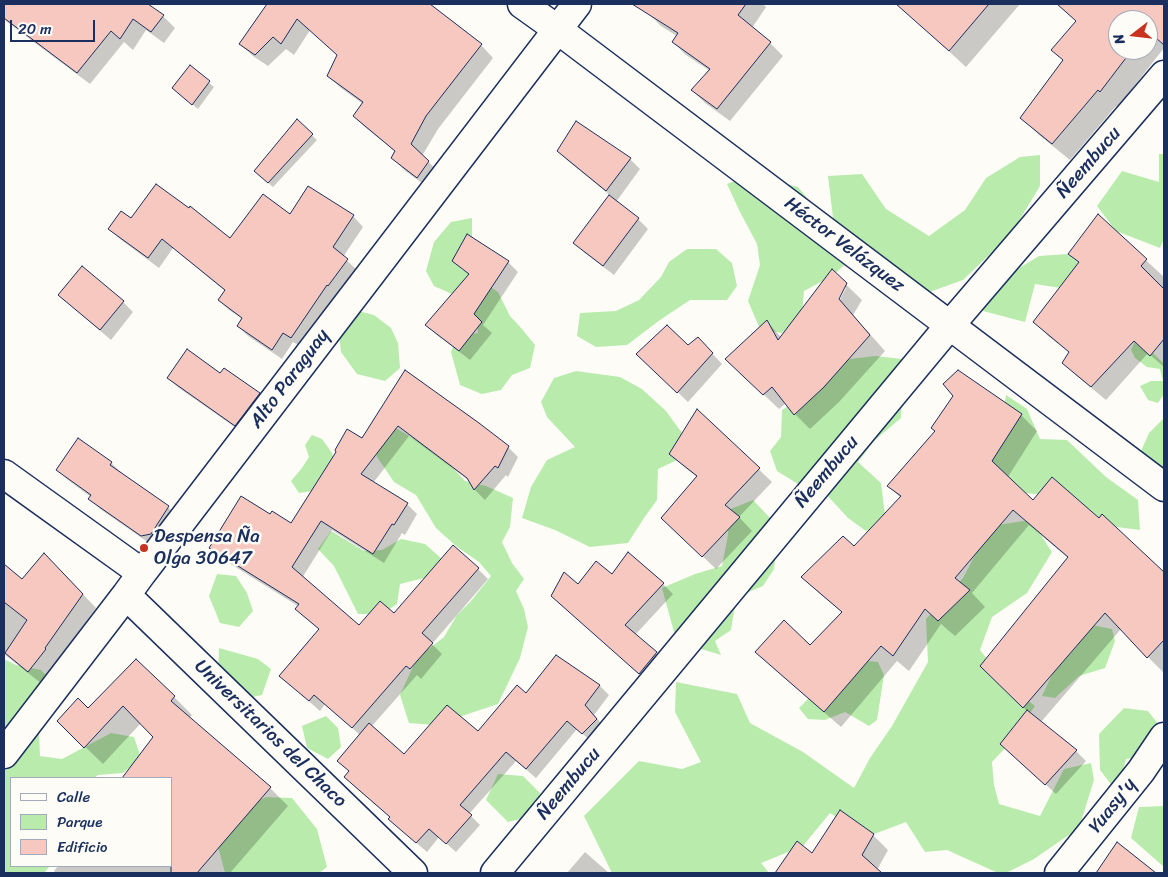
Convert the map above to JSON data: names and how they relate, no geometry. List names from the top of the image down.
{
  "streets": {
    "street": [
      "Ñeembucu",
      "Héctor Velázquez",
      "Alto Paraguay",
      "Universitarios del Chaco",
      "Yuasy'y"
    ]
  },
  "crossings": [
    ["Ñeembucu", "Héctor Velázquez"],
    ["Héctor Velázquez", "Alto Paraguay"],
    ["Alto Paraguay", "Universitarios del Chaco"]
  ],
  "places": ["Despensa Ña Olga 30647"],
  "legend": ["Calle", "Parque", "Edificio"],
  "scale_bar": "20 m",
  "north": "left"
}
